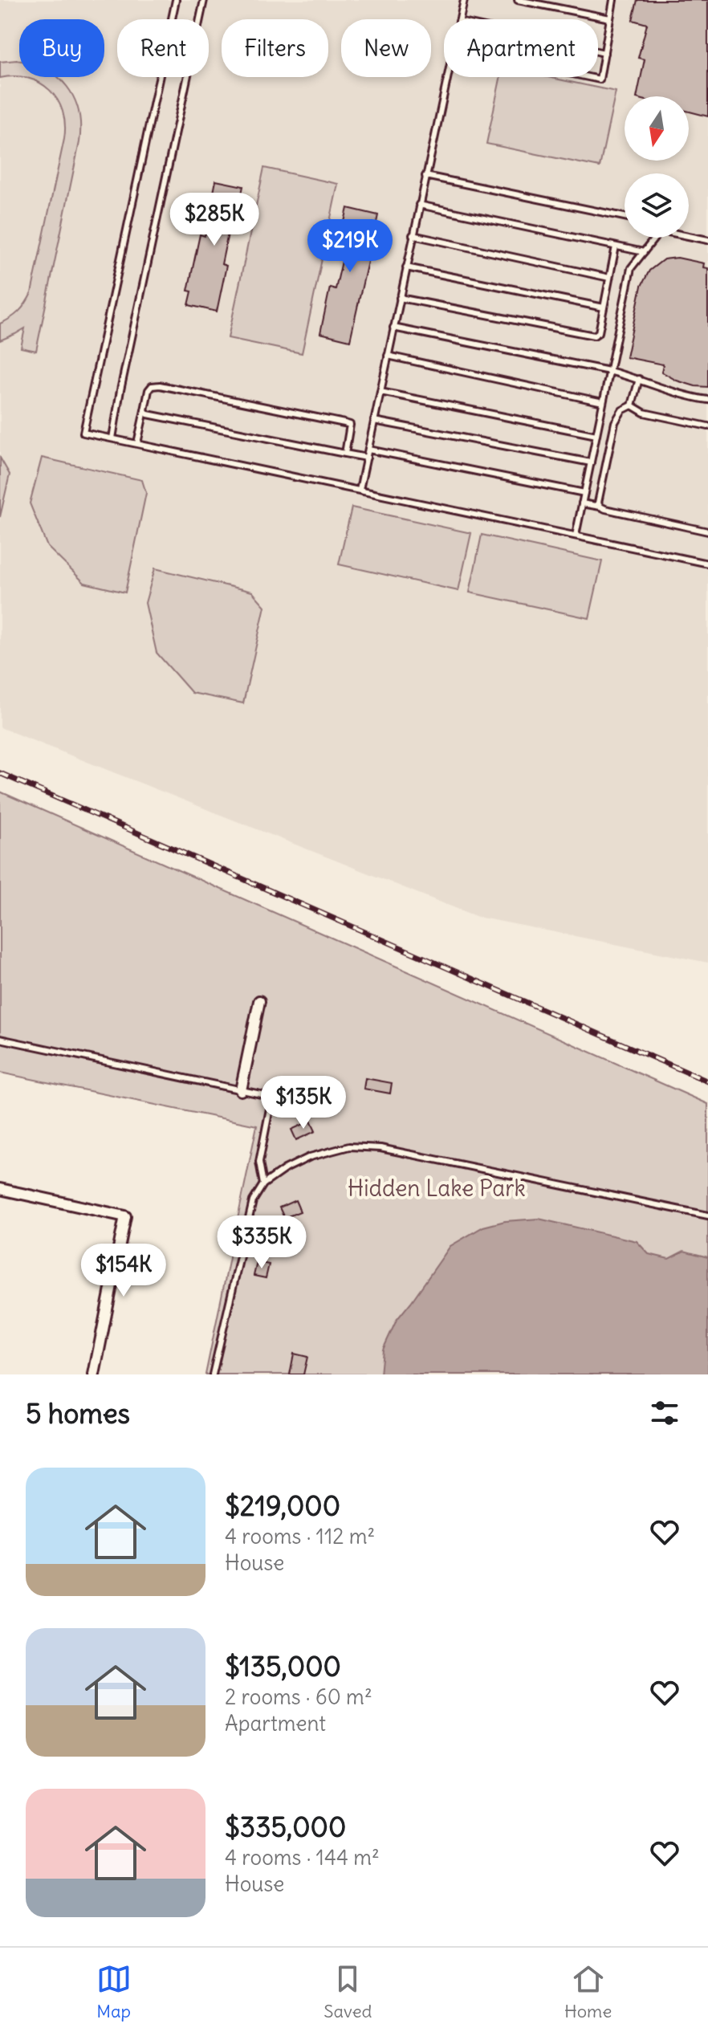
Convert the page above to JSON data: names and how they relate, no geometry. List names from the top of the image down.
{
  "parks": ["Hidden Lake Park"],
  "north": "bottom",
  "page": {
    "chip": [
      "Buy",
      "Rent",
      "Filters",
      "New",
      "Apartment"
    ],
    "price": [
      "$285K",
      "$219K",
      "$135K",
      "$335K",
      "$154K"
    ],
    "heading": "5 homes",
    "list": [
      {
        "name": "$219,000",
        "note": "4 rooms · 112 m² · House"
      },
      {
        "name": "$135,000",
        "note": "2 rooms · 60 m² · Apartment"
      },
      {
        "name": "$335,000",
        "note": "4 rooms · 144 m² · House"
      }
    ],
    "tabs": ["Map", "Saved", "Home"]
  }
}
